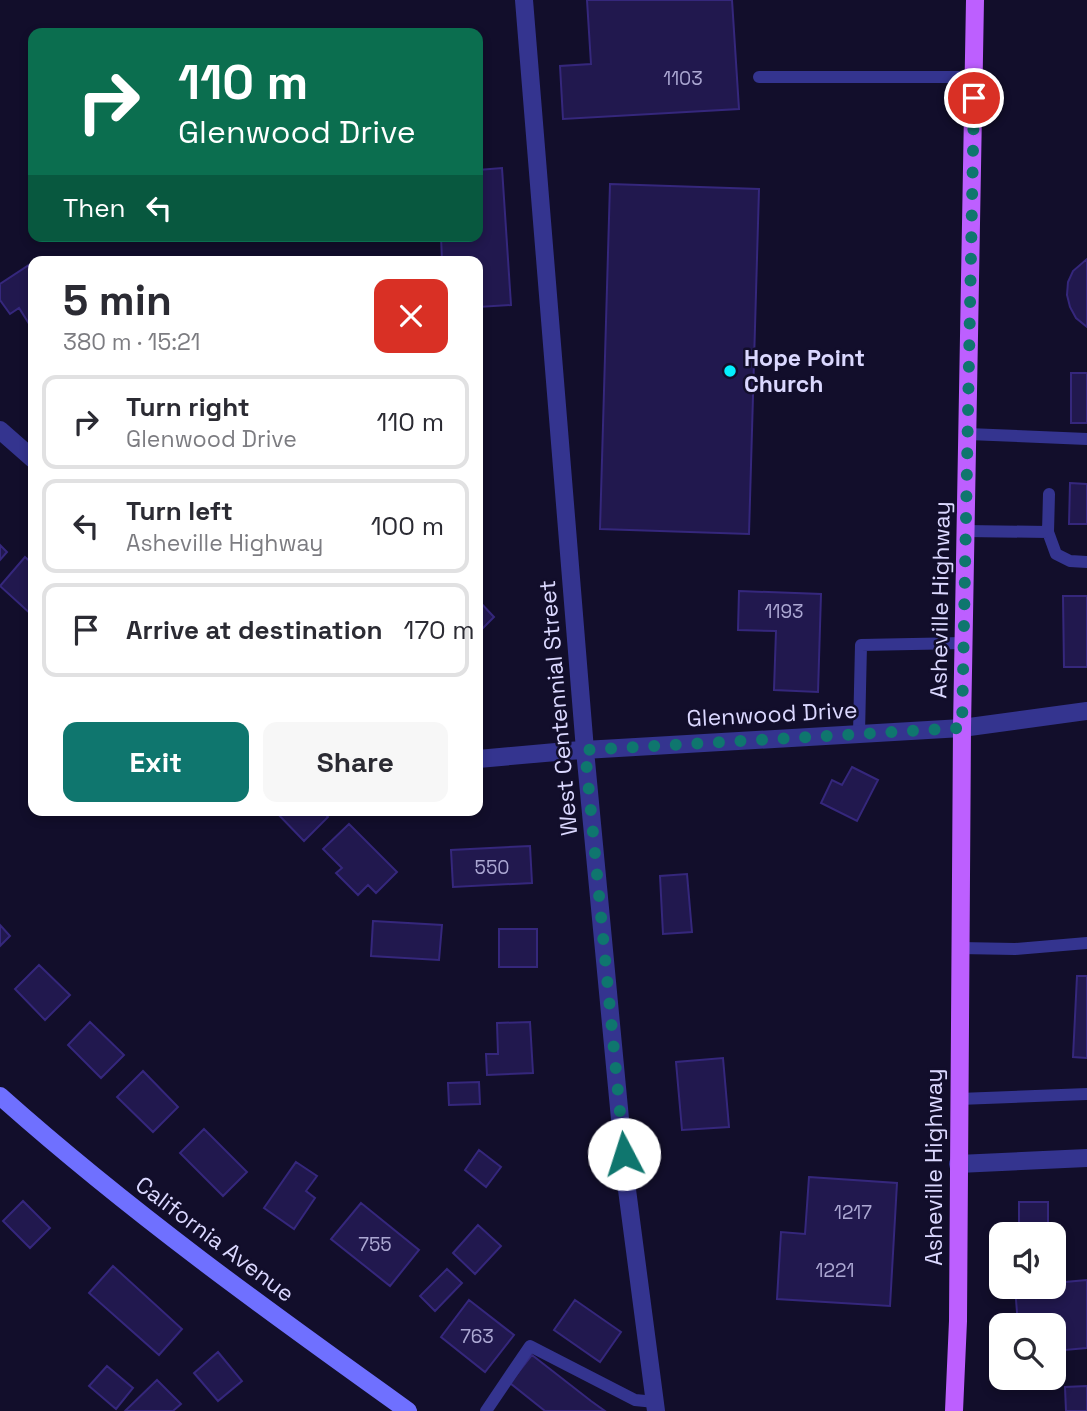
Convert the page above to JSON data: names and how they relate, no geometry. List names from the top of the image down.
{
  "streets": {
    "main road": ["Asheville Highway", "California Avenue"],
    "street": ["West Centennial Street", "Glenwood Drive"]
  },
  "crossings": [
    ["Asheville Highway", "Glenwood Drive"],
    ["West Centennial Street", "Glenwood Drive"]
  ],
  "places": ["Hope Point Church"],
  "house_numbers": [
    "1103",
    "1193",
    "550",
    "1217",
    "755",
    "1221",
    "763"
  ],
  "page": {
    "turn": ["110 m", "Glenwood Drive"],
    "then": "Then",
    "heading": ["5 min", "380 m · 15:21"],
    "list": [
      {
        "name": "Turn right",
        "note": "Glenwood Drive",
        "value": "110 m"
      },
      {
        "name": "Turn left",
        "note": "Asheville Highway",
        "value": "100 m"
      },
      {
        "name": "Arrive at destination",
        "value": "170 m"
      }
    ],
    "buttons": ["Exit", "Share"]
  }
}
